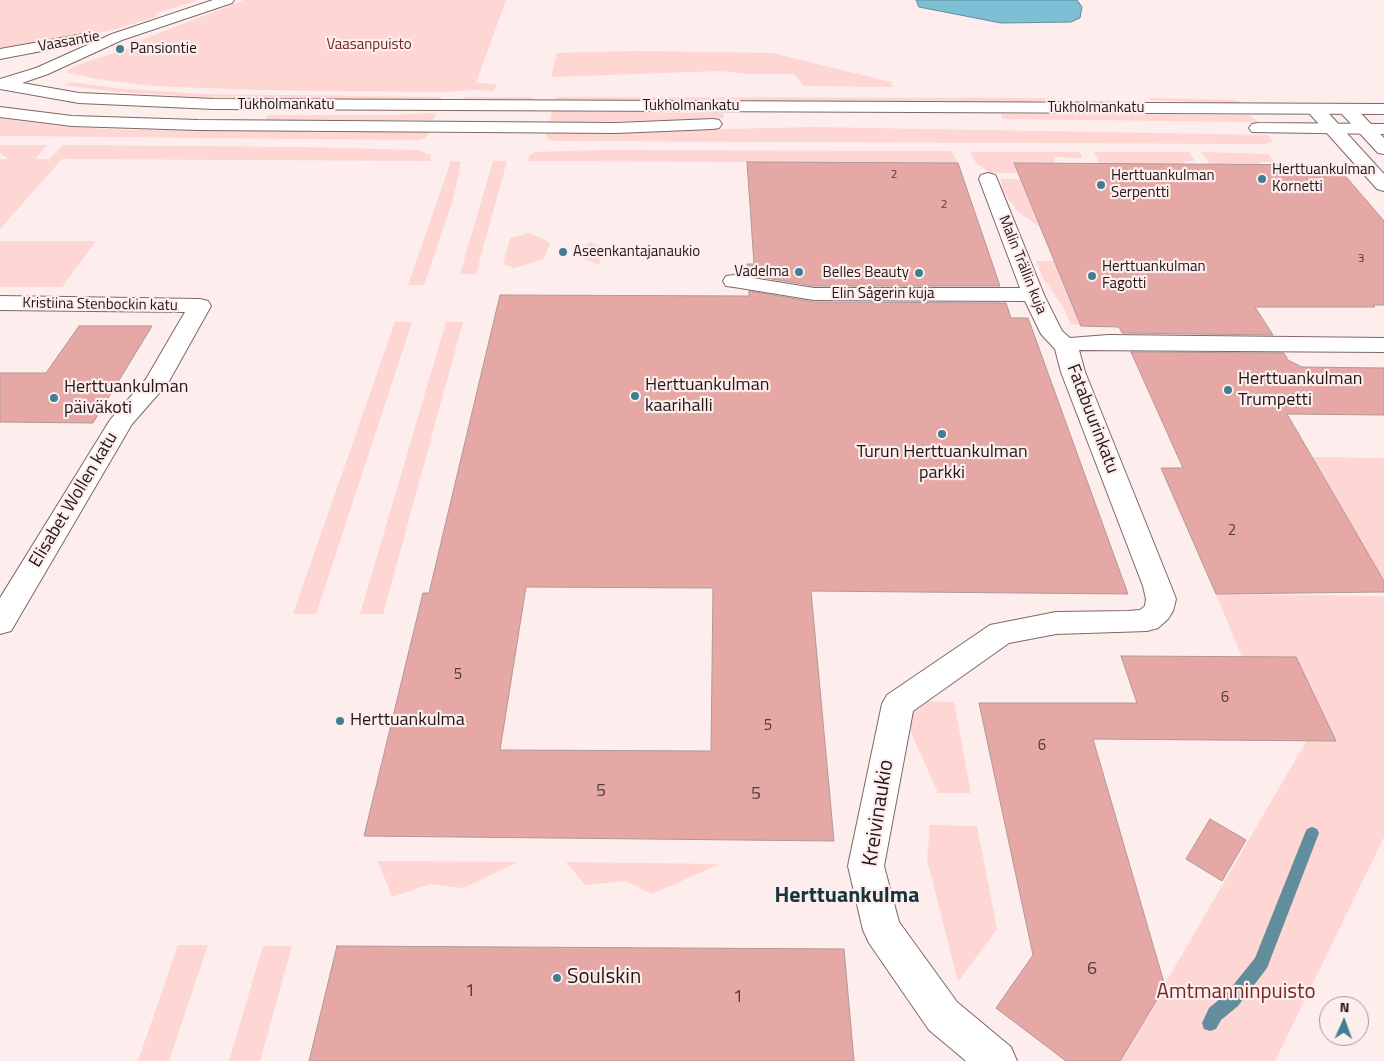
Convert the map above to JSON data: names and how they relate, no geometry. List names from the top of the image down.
{
  "streets": {
    "street": [
      "Vaasantie",
      "Tukholmankatu",
      "Malin Trällin kuja",
      "Elin Sågerin kuja",
      "Kristiina Stenbockin katu",
      "Fatabuurinkatu",
      "Elisabet Wollen katu",
      "Kreivinaukio"
    ]
  },
  "crossings": [
    ["Vaasantie", "Tukholmankatu"],
    ["Malin Trällin kuja", "Elin Sågerin kuja"],
    ["Malin Trällin kuja", "Fatabuurinkatu"],
    ["Kristiina Stenbockin katu", "Elisabet Wollen katu"],
    ["Fatabuurinkatu", "Kreivinaukio"]
  ],
  "districts": ["Herttuankulma"],
  "parks": ["Vaasanpuisto", "Amtmanninpuisto"],
  "places": [
    "Pansiontie",
    "Herttuankulman Kornetti",
    "Herttuankulman Serpentti",
    "Aseenkantajanaukio",
    "Vadelma",
    "Belles Beauty",
    "Herttuankulman Fagotti",
    "Herttuankulman Trumpetti",
    "Herttuankulman kaarihalli",
    "Herttuankulman päiväkoti",
    "Turun Herttuankulman parkki",
    "Herttuankulma",
    "Soulskin"
  ],
  "house_numbers": [
    "2",
    "2",
    "3",
    "2",
    "5",
    "6",
    "5",
    "6",
    "5",
    "5",
    "6",
    "1",
    "1"
  ],
  "north": "top"
}
